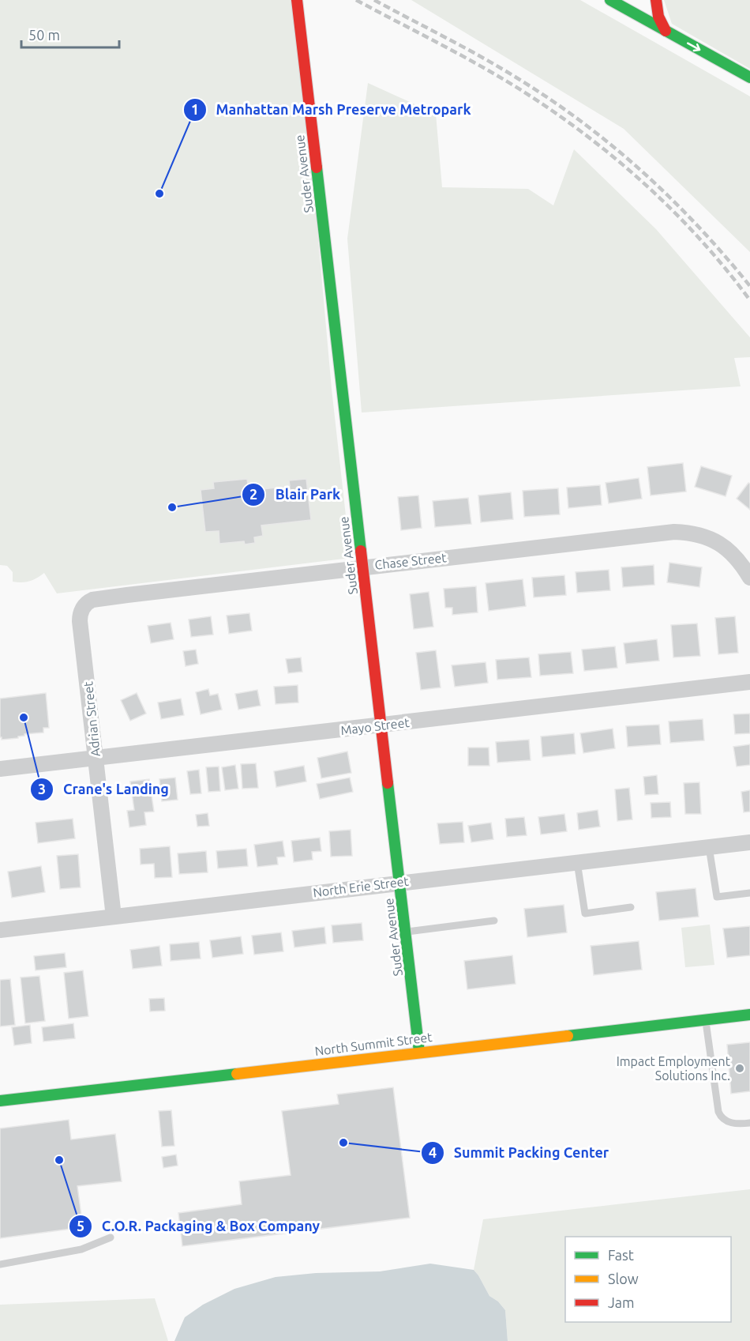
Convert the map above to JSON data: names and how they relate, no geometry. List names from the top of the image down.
{
  "streets": {
    "street": [
      "Suder Avenue",
      "Chase Street",
      "Adrian Street",
      "Mayo Street",
      "North Erie Street",
      "North Summit Street"
    ]
  },
  "crossings": [
    ["Suder Avenue", "Chase Street"],
    ["Suder Avenue", "Mayo Street"],
    ["Suder Avenue", "North Erie Street"],
    ["Suder Avenue", "North Summit Street"],
    ["Chase Street", "Adrian Street"],
    ["Adrian Street", "Mayo Street"],
    ["Adrian Street", "North Erie Street"]
  ],
  "places": [
    "Manhattan Marsh Preserve Metropark",
    "Blair Park",
    "Crane's Landing",
    "Impact Employment Solutions Inc.",
    "Summit Packing Center",
    "C.O.R. Packaging & Box Company"
  ],
  "legend": ["Fast", "Slow", "Jam"],
  "scale_bar": "50 m"
}
